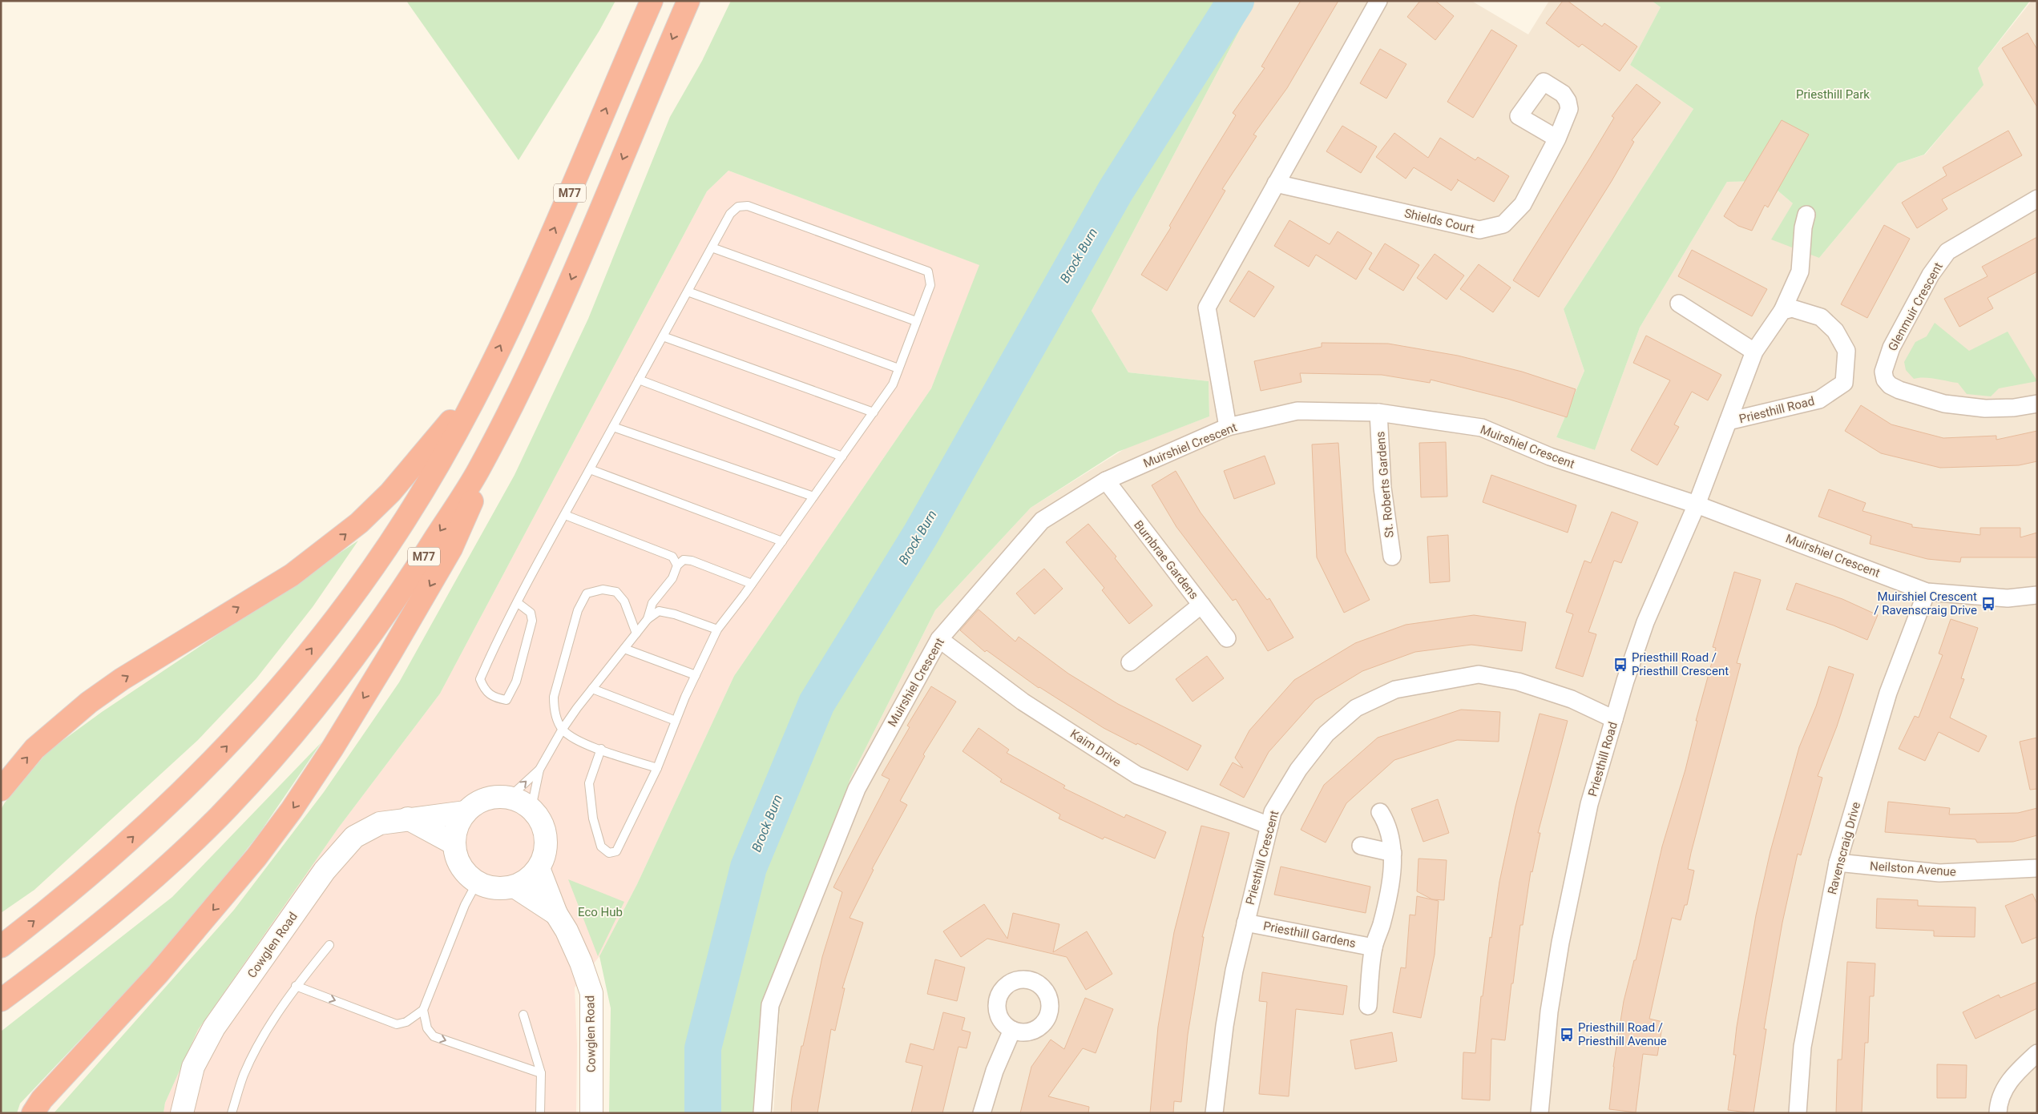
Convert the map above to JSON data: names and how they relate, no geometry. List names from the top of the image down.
{
  "streets": {
    "highway": ["M77"],
    "street": [
      "Shields Court",
      "Glenmuir Crescent",
      "Priesthill Road",
      "Muirshiel Crescent",
      "St. Roberts Gardens",
      "Burnbrae Gardens",
      "Kaim Drive",
      "Ravenscraig Drive",
      "Priesthill Crescent",
      "Neilston Avenue",
      "Priesthill Gardens",
      "Cowglen Road"
    ]
  },
  "crossings": [
    ["Priesthill Road", "Muirshiel Crescent"],
    ["Priesthill Road", "Priesthill Crescent"],
    ["Muirshiel Crescent", "St. Roberts Gardens"],
    ["Muirshiel Crescent", "Burnbrae Gardens"],
    ["Muirshiel Crescent", "Kaim Drive"],
    ["Muirshiel Crescent", "Ravenscraig Drive"],
    ["Kaim Drive", "Priesthill Crescent"],
    ["Ravenscraig Drive", "Neilston Avenue"],
    ["Priesthill Crescent", "Priesthill Gardens"]
  ],
  "water": ["Brock Burn"],
  "parks": ["Priesthill Park", "Eco Hub"],
  "places": {
    "bus stop": ["Muirshiel Crescent / Ravenscraig Drive", "Priesthill Road / Priesthill Crescent", "Priesthill Road / Priesthill Avenue"]
  }
}
